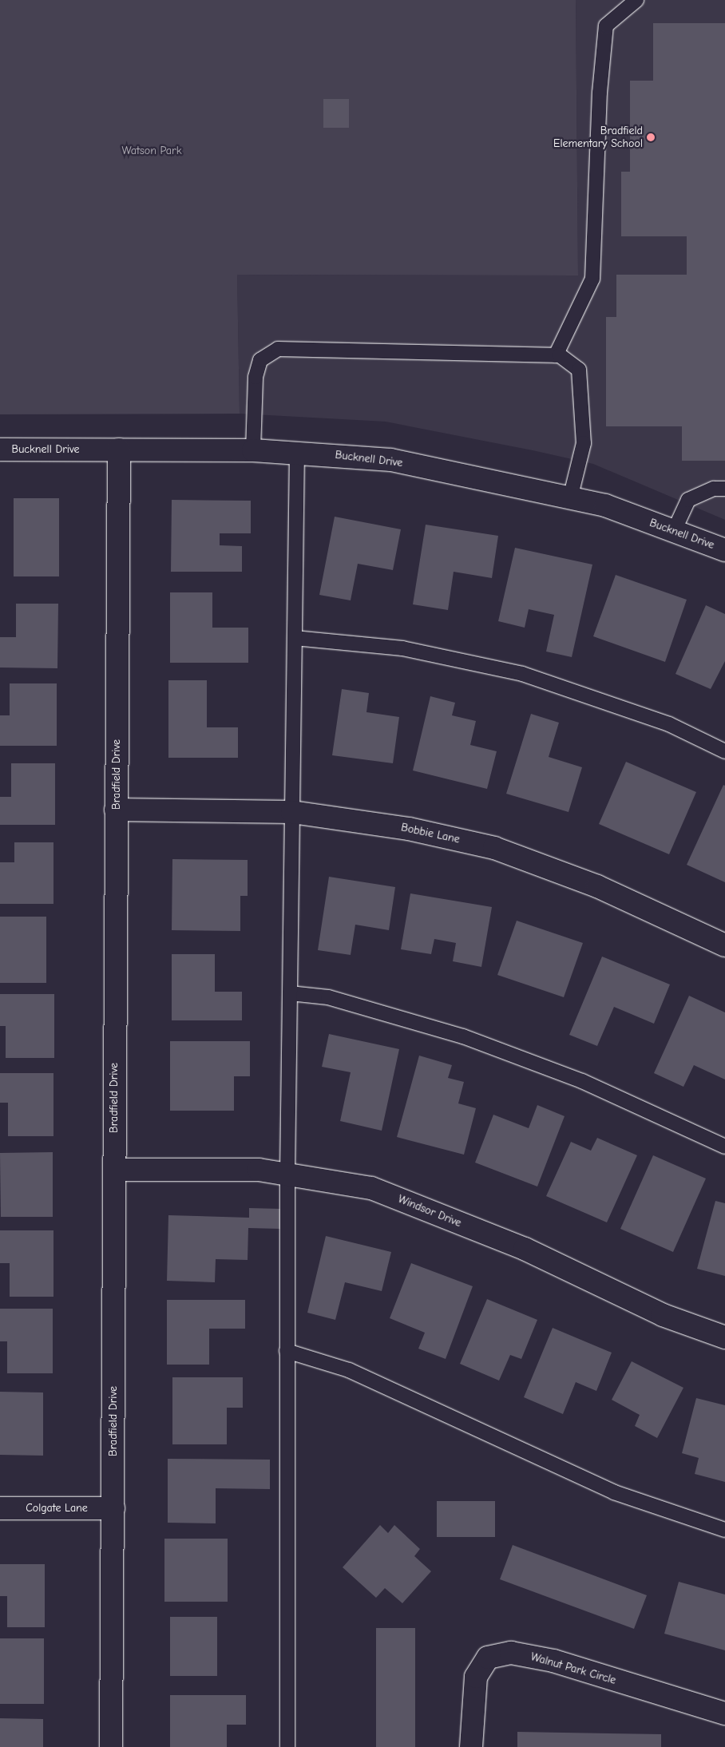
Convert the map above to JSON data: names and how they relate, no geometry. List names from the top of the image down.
{
  "streets": {
    "street": [
      "Bucknell Drive",
      "Bradfield Drive",
      "Bobbie Lane",
      "Windsor Drive",
      "Colgate Lane",
      "Walnut Park Circle"
    ]
  },
  "crossings": [
    ["Bucknell Drive", "Bradfield Drive"],
    ["Bradfield Drive", "Bobbie Lane"],
    ["Bradfield Drive", "Windsor Drive"],
    ["Bradfield Drive", "Colgate Lane"]
  ],
  "parks": ["Watson Park"],
  "places": ["Bradfield Elementary School"]
}
